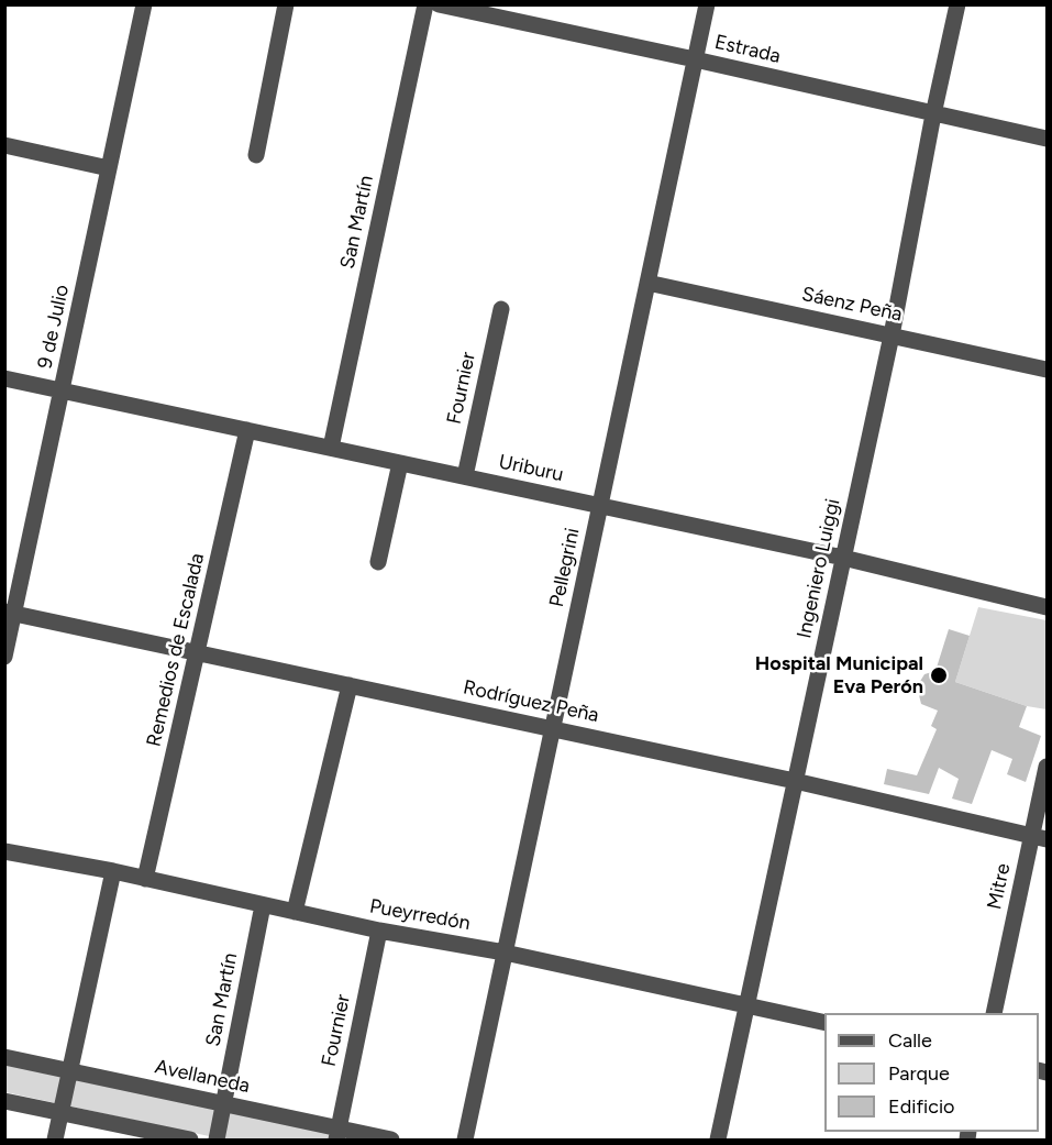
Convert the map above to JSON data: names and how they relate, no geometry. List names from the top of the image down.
{
  "streets": {
    "street": [
      "Estrada",
      "San Martín",
      "Sáenz Peña",
      "9 de Julio",
      "Fournier",
      "Uriburu",
      "Pellegrini",
      "Ingeniero Luiggi",
      "Remedios de Escalada",
      "Rodríguez Peña",
      "Mitre",
      "Pueyrredón",
      "Avellaneda"
    ]
  },
  "crossings": [
    ["Estrada", "Pellegrini"],
    ["Estrada", "Ingeniero Luiggi"],
    ["San Martín", "Uriburu"],
    ["San Martín", "Pueyrredón"],
    ["San Martín", "Avellaneda"],
    ["Sáenz Peña", "Pellegrini"],
    ["Sáenz Peña", "Ingeniero Luiggi"],
    ["9 de Julio", "Uriburu"],
    ["9 de Julio", "Rodríguez Peña"],
    ["Fournier", "Uriburu"],
    ["Fournier", "Pueyrredón"],
    ["Fournier", "Avellaneda"],
    ["Uriburu", "Pellegrini"],
    ["Uriburu", "Ingeniero Luiggi"],
    ["Uriburu", "Remedios de Escalada"],
    ["Pellegrini", "Rodríguez Peña"],
    ["Pellegrini", "Pueyrredón"],
    ["Ingeniero Luiggi", "Rodríguez Peña"],
    ["Ingeniero Luiggi", "Pueyrredón"],
    ["Remedios de Escalada", "Rodríguez Peña"],
    ["Remedios de Escalada", "Pueyrredón"],
    ["Rodríguez Peña", "Mitre"]
  ],
  "places": ["Hospital Municipal Eva Perón"],
  "legend": ["Calle", "Parque", "Edificio"]
}
